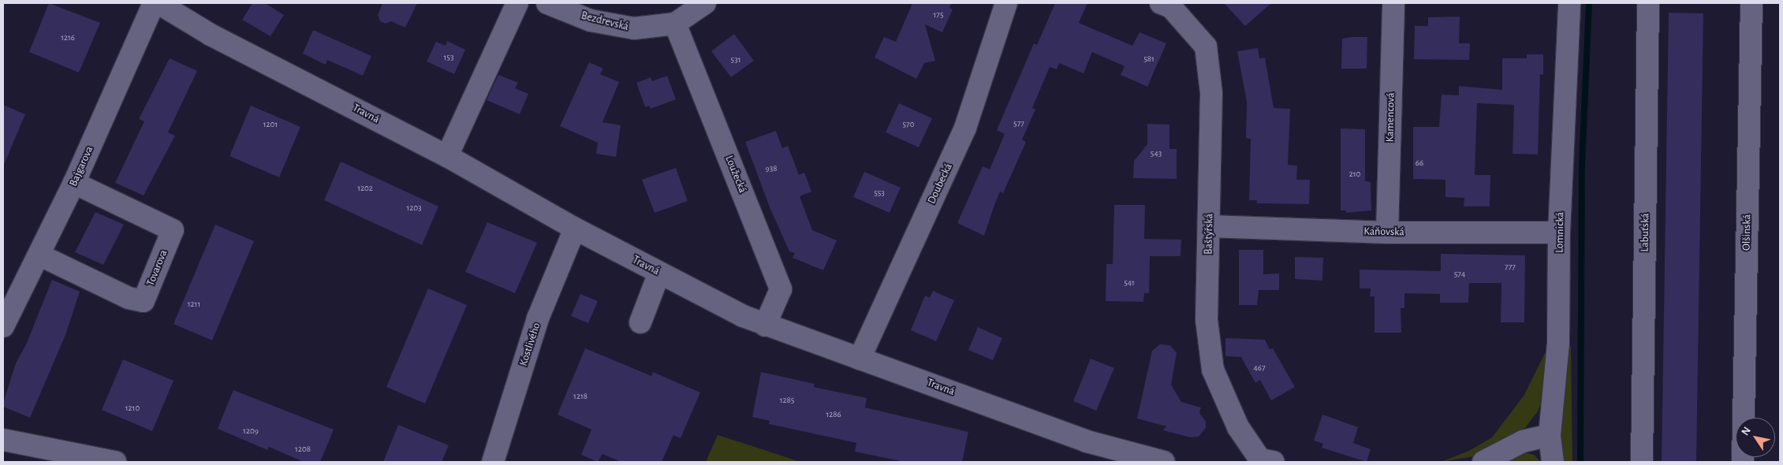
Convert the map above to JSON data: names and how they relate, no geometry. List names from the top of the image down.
{
  "streets": {
    "street": [
      "Bezdrevská",
      "Travná",
      "Kamencová",
      "Bajgarova",
      "Loužecká",
      "Doubecká",
      "Kaňovská",
      "Lomnická",
      "Labuťská",
      "Olšinská",
      "Baštýřská",
      "Tovarova",
      "Kostlivého"
    ]
  },
  "crossings": [
    ["Bezdrevská", "Loužecká"],
    ["Travná", "Loužecká"],
    ["Travná", "Doubecká"],
    ["Travná", "Kostlivého"],
    ["Kamencová", "Kaňovská"],
    ["Bajgarova", "Tovarova"],
    ["Kaňovská", "Lomnická"],
    ["Kaňovská", "Baštýřská"]
  ],
  "house_numbers": [
    "175",
    "1216",
    "153",
    "581",
    "531",
    "577",
    "1201",
    "570",
    "543",
    "66",
    "938",
    "210",
    "1202",
    "553",
    "1203",
    "777",
    "574",
    "541",
    "1211",
    "467",
    "1218",
    "1285",
    "1210",
    "1286",
    "1209",
    "1208"
  ],
  "north": "top left"
}
